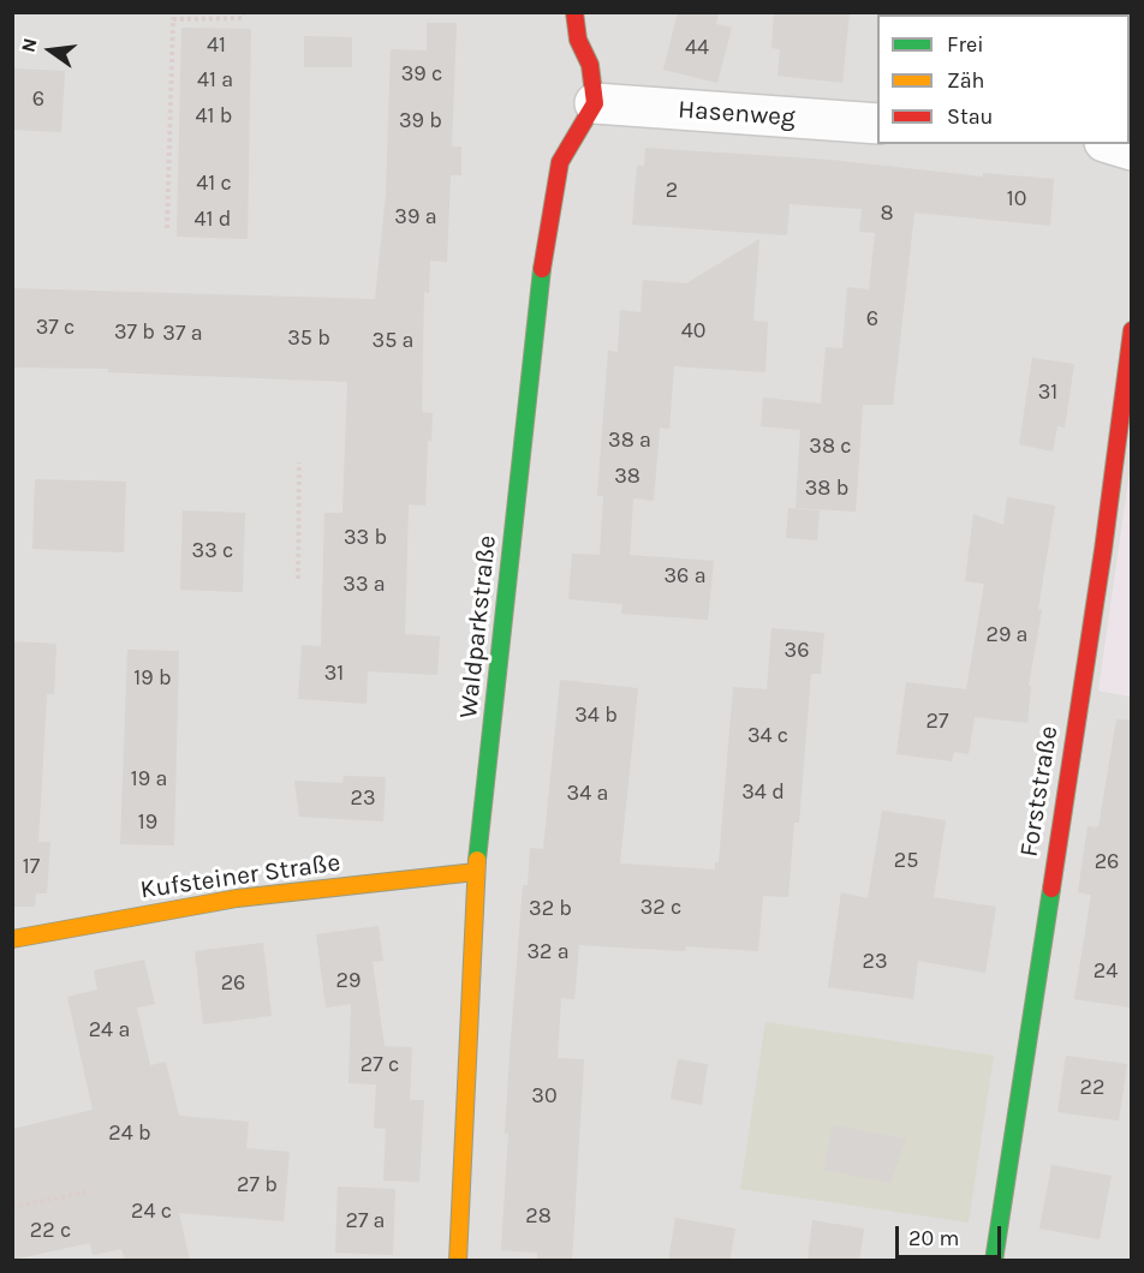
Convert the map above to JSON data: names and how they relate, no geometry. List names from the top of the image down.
{
  "streets": {
    "street": [
      "Hasenweg",
      "Waldparkstraße",
      "Forststraße",
      "Kufsteiner Straße"
    ]
  },
  "crossings": [
    ["Hasenweg", "Waldparkstraße"],
    ["Waldparkstraße", "Kufsteiner Straße"]
  ],
  "house_numbers": [
    "41",
    "44",
    "39 c",
    "41 a",
    "6",
    "41 b",
    "39 b",
    "41 c",
    "2",
    "10",
    "8",
    "39 a",
    "41 d",
    "6",
    "37 c",
    "40",
    "37 b",
    "37 a",
    "35 b",
    "35 a",
    "31",
    "38 a",
    "38 c",
    "38",
    "38 b",
    "33 b",
    "33 c",
    "36 a",
    "33 a",
    "29 a",
    "36",
    "31",
    "19 b",
    "34 b",
    "27",
    "34 c",
    "19 a",
    "34 d",
    "34 a",
    "23",
    "19",
    "25",
    "26",
    "17",
    "32 c",
    "32 b",
    "32 a",
    "23",
    "24",
    "29",
    "26",
    "24 a",
    "27 c",
    "22",
    "30",
    "24 b",
    "27 b",
    "24 c",
    "28",
    "27 a",
    "22 c"
  ],
  "legend": ["Frei", "Zäh", "Stau"],
  "scale_bar": "20 m",
  "north": "left"
}
